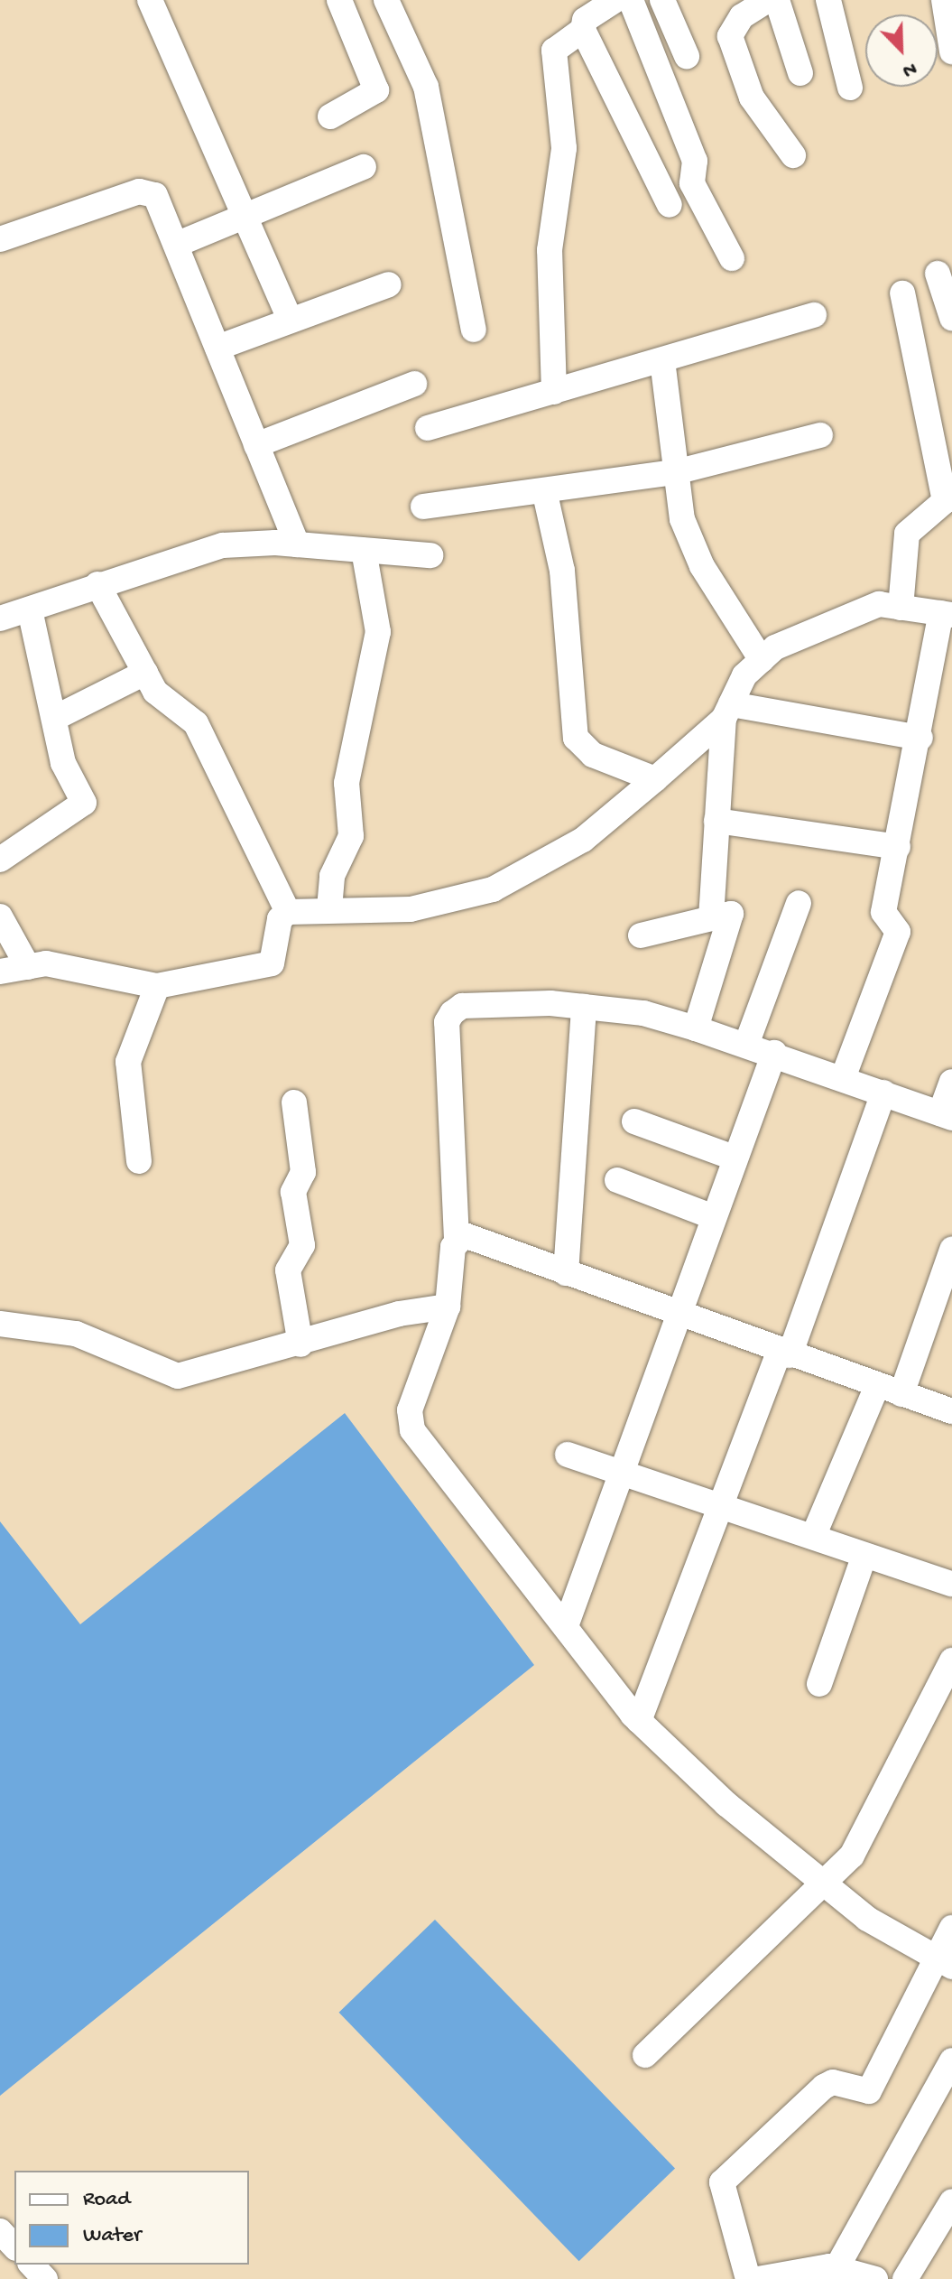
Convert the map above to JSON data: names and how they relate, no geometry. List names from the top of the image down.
{
  "legend": ["Road", "Water"],
  "north": "bottom right"
}
